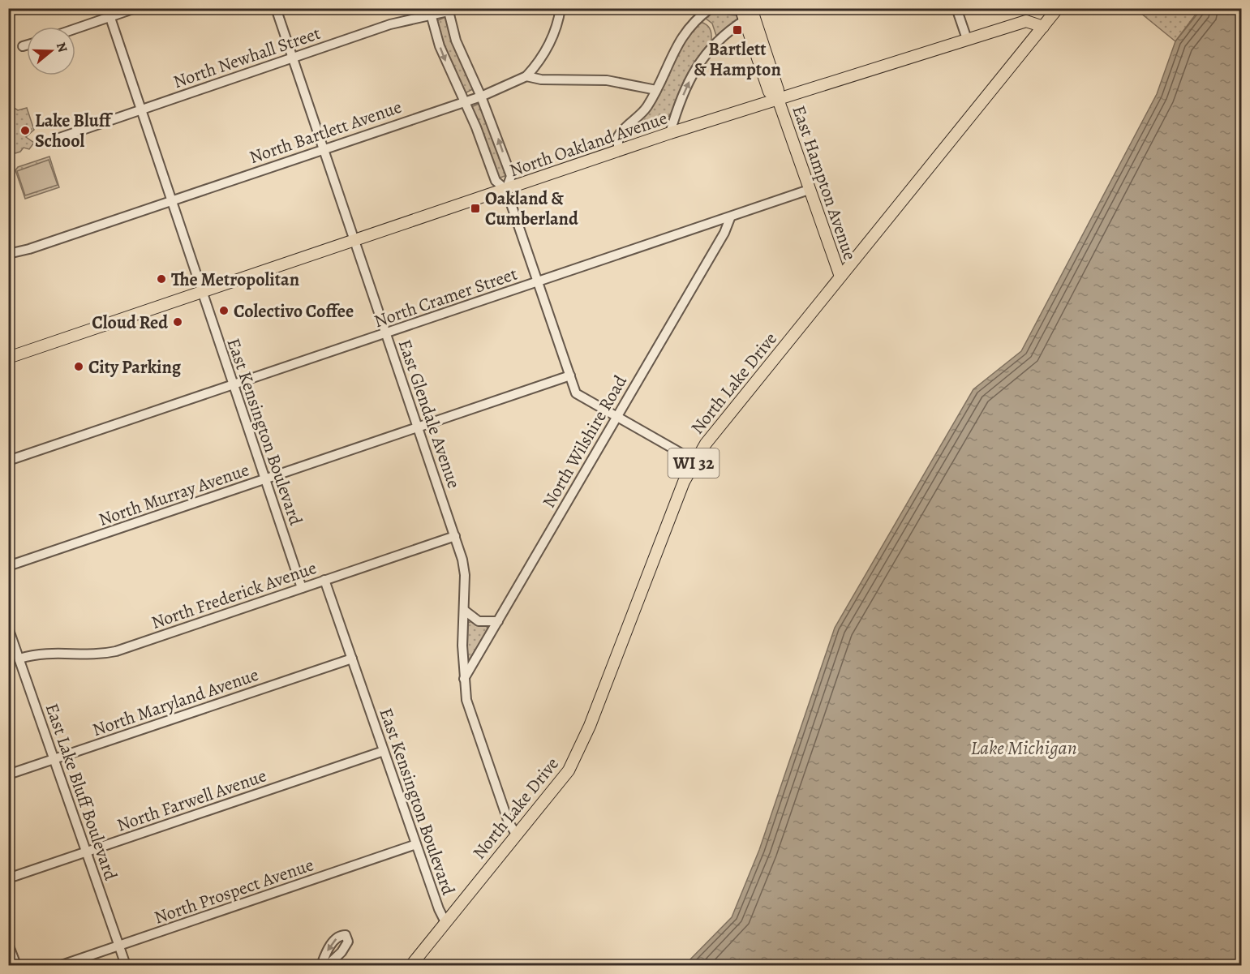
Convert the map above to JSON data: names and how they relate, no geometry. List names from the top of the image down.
{
  "streets": {
    "main road": [
      "North Oakland Avenue",
      "East Hampton Avenue",
      "North Lake Drive",
      "WI 32"
    ],
    "street": [
      "North Newhall Street",
      "North Bartlett Avenue",
      "North Cramer Street",
      "East Glendale Avenue",
      "East Kensington Boulevard",
      "North Wilshire Road",
      "North Murray Avenue",
      "North Frederick Avenue",
      "North Maryland Avenue",
      "East Lake Bluff Boulevard",
      "North Farwell Avenue",
      "North Prospect Avenue"
    ]
  },
  "crossings": [
    ["North Newhall Street", "East Glendale Avenue"],
    ["North Newhall Street", "East Kensington Boulevard"],
    ["North Bartlett Avenue", "East Glendale Avenue"],
    ["North Bartlett Avenue", "East Kensington Boulevard"],
    ["North Oakland Avenue", "East Hampton Avenue"],
    ["North Oakland Avenue", "North Lake Drive"],
    ["North Oakland Avenue", "East Glendale Avenue"],
    ["North Oakland Avenue", "East Kensington Boulevard"],
    ["East Hampton Avenue", "North Cramer Street"],
    ["East Hampton Avenue", "North Lake Drive"],
    ["North Cramer Street", "East Glendale Avenue"],
    ["North Cramer Street", "East Kensington Boulevard"],
    ["North Cramer Street", "North Wilshire Road"],
    ["North Lake Drive", "East Glendale Avenue"],
    ["North Lake Drive", "East Kensington Boulevard"],
    ["East Glendale Avenue", "North Wilshire Road"],
    ["East Glendale Avenue", "North Murray Avenue"],
    ["East Glendale Avenue", "North Frederick Avenue"],
    ["East Kensington Boulevard", "North Murray Avenue"],
    ["East Kensington Boulevard", "North Frederick Avenue"],
    ["East Kensington Boulevard", "North Maryland Avenue"],
    ["East Kensington Boulevard", "North Farwell Avenue"],
    ["East Kensington Boulevard", "North Prospect Avenue"],
    ["North Frederick Avenue", "East Lake Bluff Boulevard"],
    ["North Maryland Avenue", "East Lake Bluff Boulevard"],
    ["East Lake Bluff Boulevard", "North Farwell Avenue"],
    ["East Lake Bluff Boulevard", "North Prospect Avenue"]
  ],
  "water": ["Lake Michigan"],
  "places": {
    "transit": ["Bartlett & Hampton", "Oakland & Cumberland"],
    "other": [
      "Lake Bluff School",
      "The Metropolitan",
      "Colectivo Coffee",
      "Cloud Red",
      "City Parking"
    ]
  },
  "north": "right"
}
